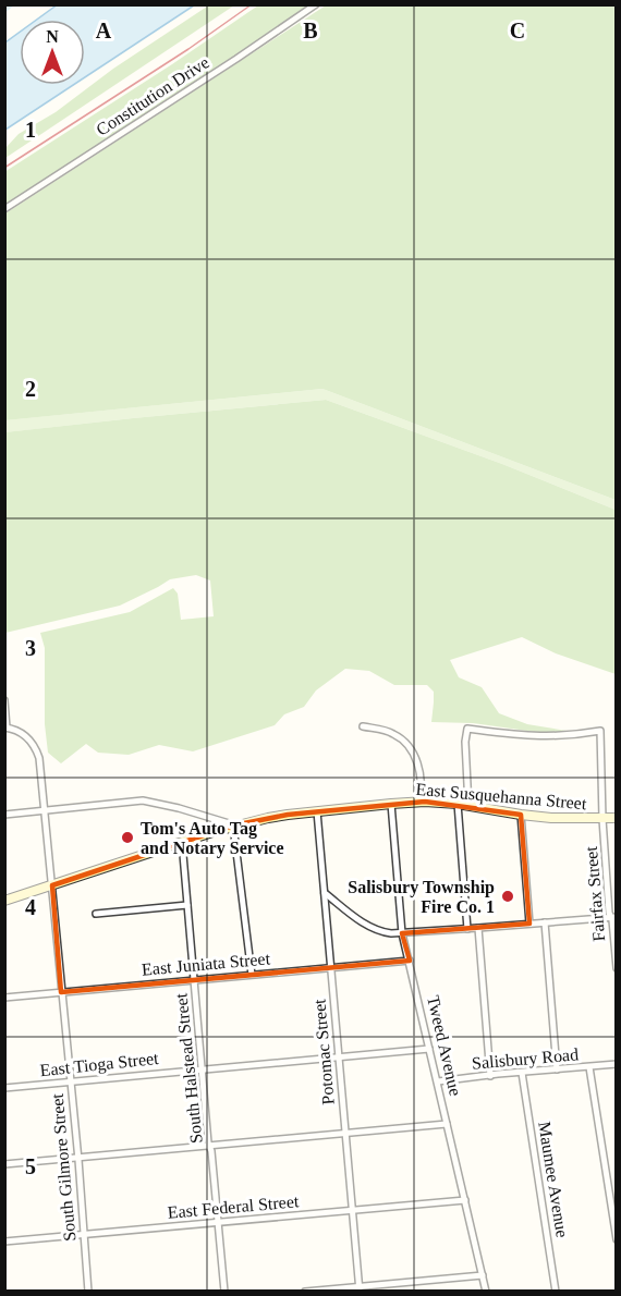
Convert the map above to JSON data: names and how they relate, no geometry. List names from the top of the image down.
{
  "streets": {
    "main road": ["East Susquehanna Street"],
    "street": [
      "Constitution Drive",
      "Fairfax Street",
      "East Juniata Street",
      "Tweed Avenue",
      "Potomac Street",
      "Salisbury Road",
      "East Tioga Street",
      "South Halstead Street",
      "South Gilmore Street",
      "Maumee Avenue",
      "East Federal Street"
    ]
  },
  "crossings": [
    ["East Susquehanna Street", "Fairfax Street"],
    ["East Susquehanna Street", "Tweed Avenue"],
    ["East Susquehanna Street", "Potomac Street"],
    ["East Susquehanna Street", "South Halstead Street"],
    ["East Susquehanna Street", "South Gilmore Street"],
    ["East Juniata Street", "Tweed Avenue"],
    ["East Juniata Street", "Potomac Street"],
    ["East Juniata Street", "South Halstead Street"],
    ["East Juniata Street", "South Gilmore Street"],
    ["Tweed Avenue", "Salisbury Road"],
    ["Tweed Avenue", "East Tioga Street"],
    ["Tweed Avenue", "East Federal Street"],
    ["Potomac Street", "East Tioga Street"],
    ["Potomac Street", "East Federal Street"],
    ["Salisbury Road", "Maumee Avenue"],
    ["East Tioga Street", "South Halstead Street"],
    ["East Tioga Street", "South Gilmore Street"],
    ["South Halstead Street", "East Federal Street"],
    ["South Gilmore Street", "East Federal Street"]
  ],
  "places": ["Tom's Auto Tag and Notary Service", "Salisbury Township Fire Co. 1"],
  "north": "top",
  "grid": {
    "columns": ["A", "B", "C"],
    "rows": [
      "1",
      "2",
      "3",
      "4",
      "5"
    ]
  }
}
